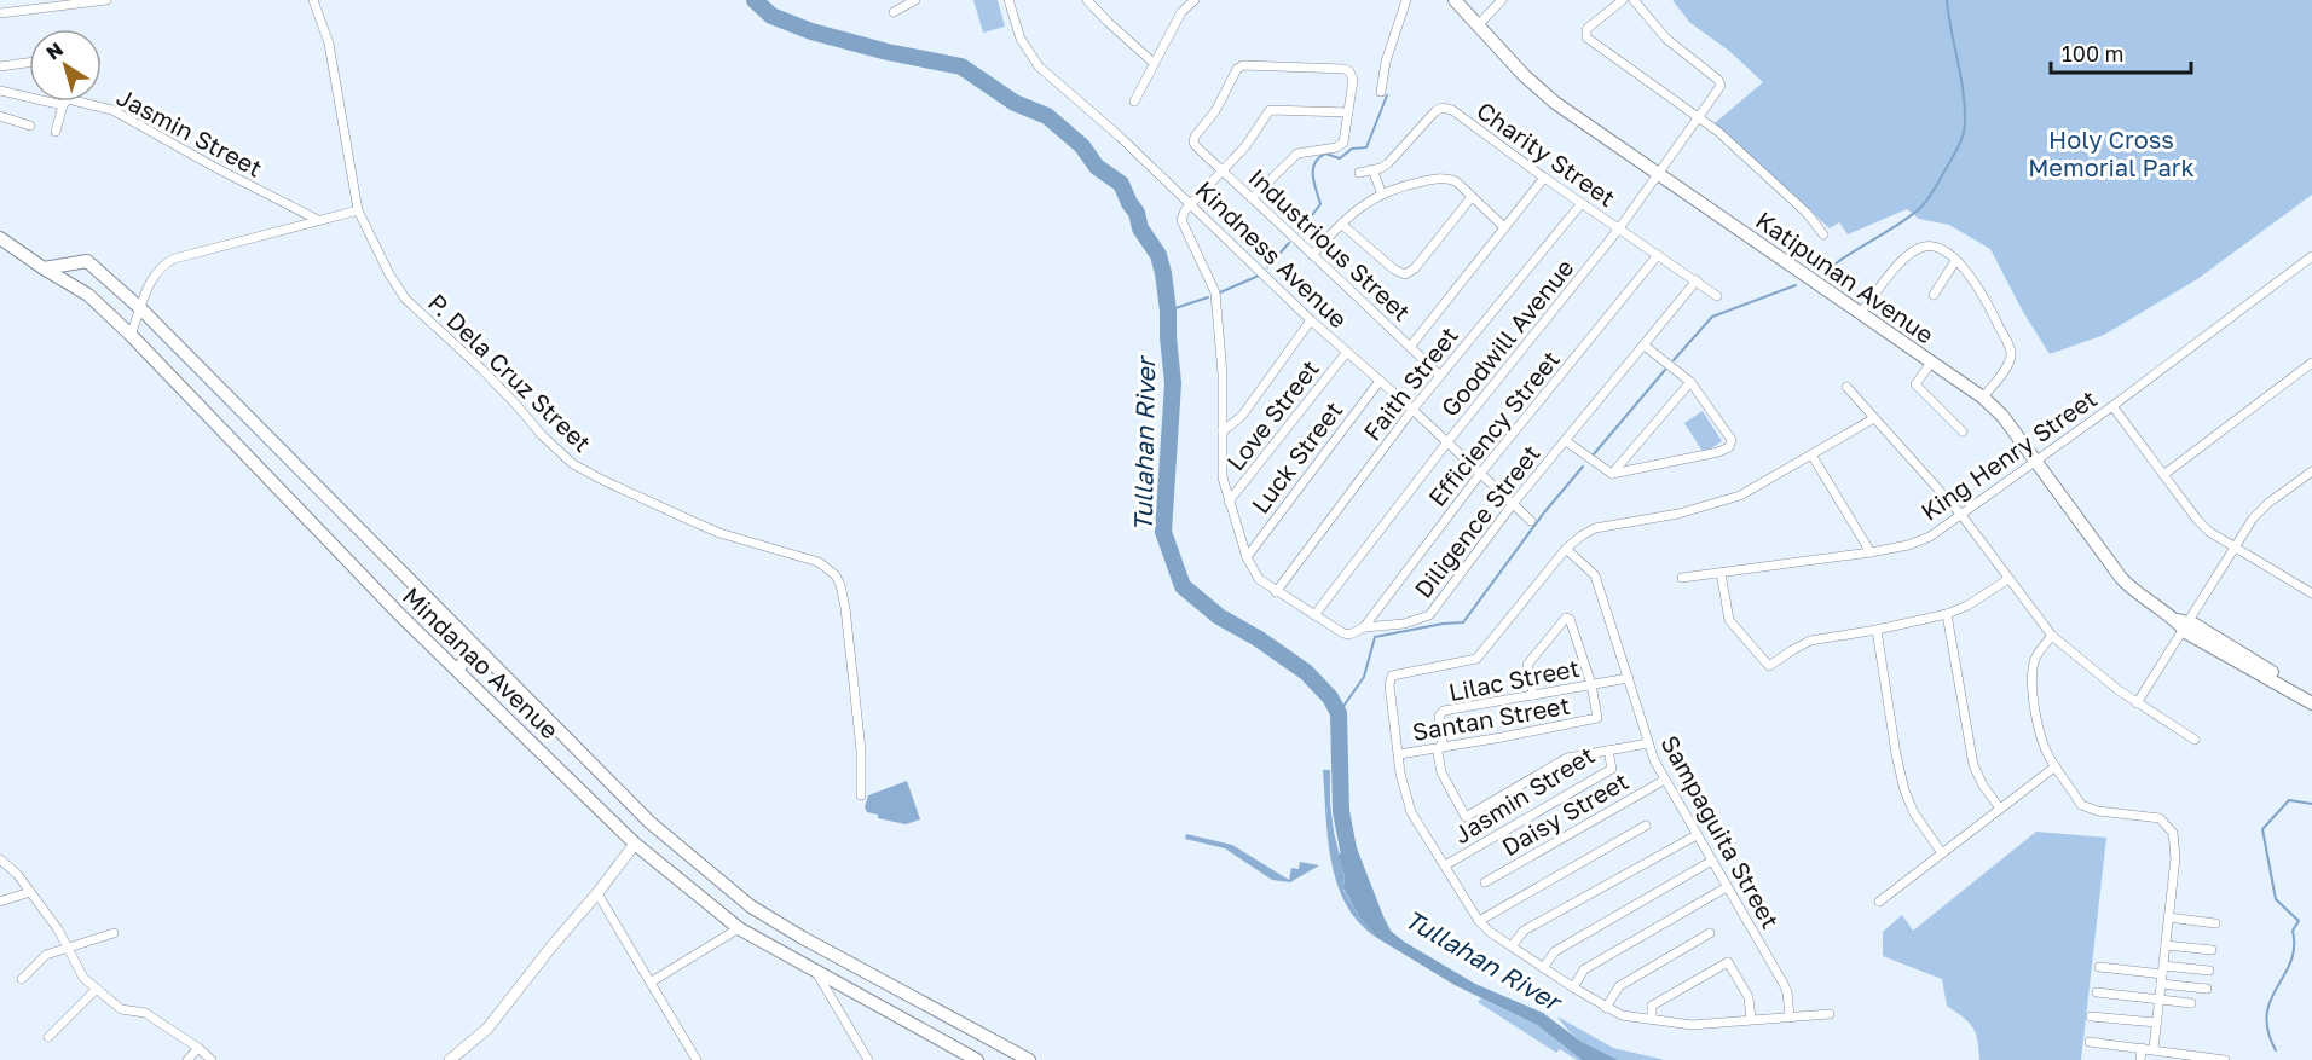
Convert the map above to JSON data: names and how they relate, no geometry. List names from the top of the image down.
{
  "streets": {
    "main road": ["Katipunan Avenue", "Mindanao Avenue"],
    "street": [
      "Jasmin Street",
      "Charity Street",
      "Industrious Street",
      "Kindness Avenue",
      "Goodwill Avenue",
      "P. Dela Cruz Street",
      "Faith Street",
      "Love Street",
      "Efficiency Street",
      "King Henry Street",
      "Luck Street",
      "Diligence Street",
      "Lilac Street",
      "Santan Street",
      "Daisy Street",
      "Sampaguita Street"
    ]
  },
  "crossings": [
    ["Charity Street", "Goodwill Avenue"],
    ["Charity Street", "Faith Street"],
    ["Charity Street", "Efficiency Street"],
    ["Charity Street", "Diligence Street"],
    ["Industrious Street", "Faith Street"],
    ["Kindness Avenue", "Goodwill Avenue"],
    ["Kindness Avenue", "Faith Street"],
    ["Kindness Avenue", "Love Street"],
    ["Kindness Avenue", "Efficiency Street"],
    ["Kindness Avenue", "Luck Street"],
    ["Kindness Avenue", "Diligence Street"],
    ["Katipunan Avenue", "Goodwill Avenue"],
    ["Katipunan Avenue", "King Henry Street"],
    ["Goodwill Avenue", "Diligence Street"],
    ["Faith Street", "Diligence Street"],
    ["Love Street", "Diligence Street"],
    ["Efficiency Street", "Diligence Street"],
    ["Luck Street", "Diligence Street"],
    ["Lilac Street", "Santan Street"],
    ["Lilac Street", "Sampaguita Street"],
    ["Daisy Street", "Sampaguita Street"]
  ],
  "water": ["Tullahan River"],
  "parks": ["Holy Cross Memorial Park"],
  "scale_bar": "100 m",
  "north": "top left"
}
